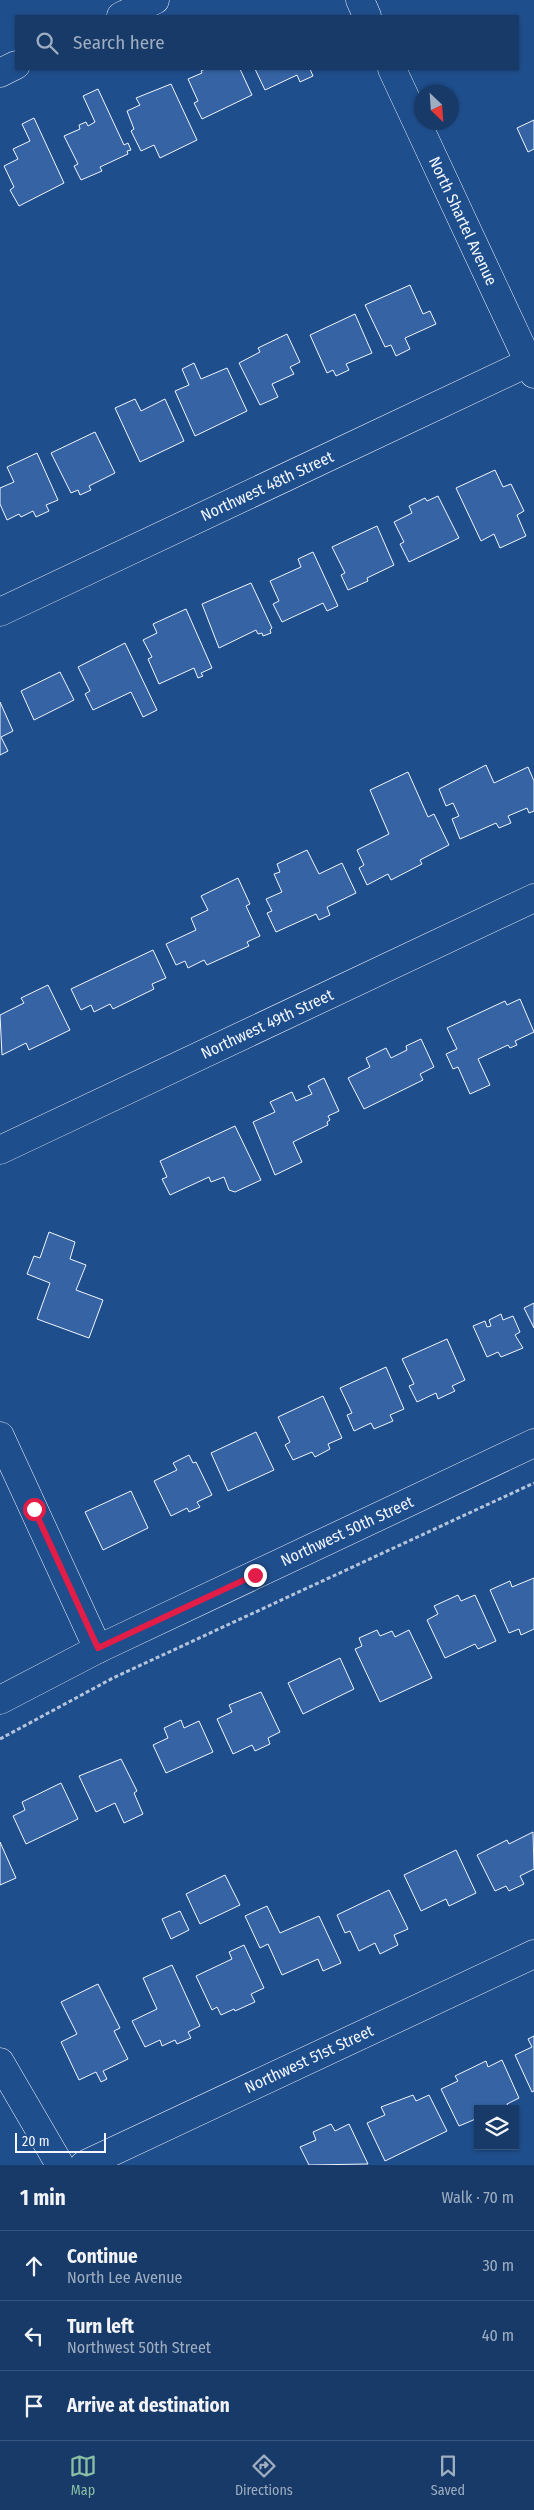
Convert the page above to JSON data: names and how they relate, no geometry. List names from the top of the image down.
{
  "streets": {
    "street": [
      "North Shartel Avenue",
      "Northwest 48th Street",
      "Northwest 49th Street",
      "Northwest 50th Street",
      "Northwest 51st Street"
    ]
  },
  "crossings": [
    ["North Shartel Avenue", "Northwest 48th Street"]
  ],
  "scale_bar": "20 m",
  "north": "bottom right",
  "page": {
    "search": "Search here",
    "scale": "20 m",
    "heading": ["1 min", "Walk · 70 m"],
    "list": [
      ["Continue", "North Lee Avenue", "30 m"],
      ["Turn left", "Northwest 50th Street", "40 m"],
      "Arrive at destination"
    ],
    "nav": ["Map", "Directions", "Saved"]
  }
}
